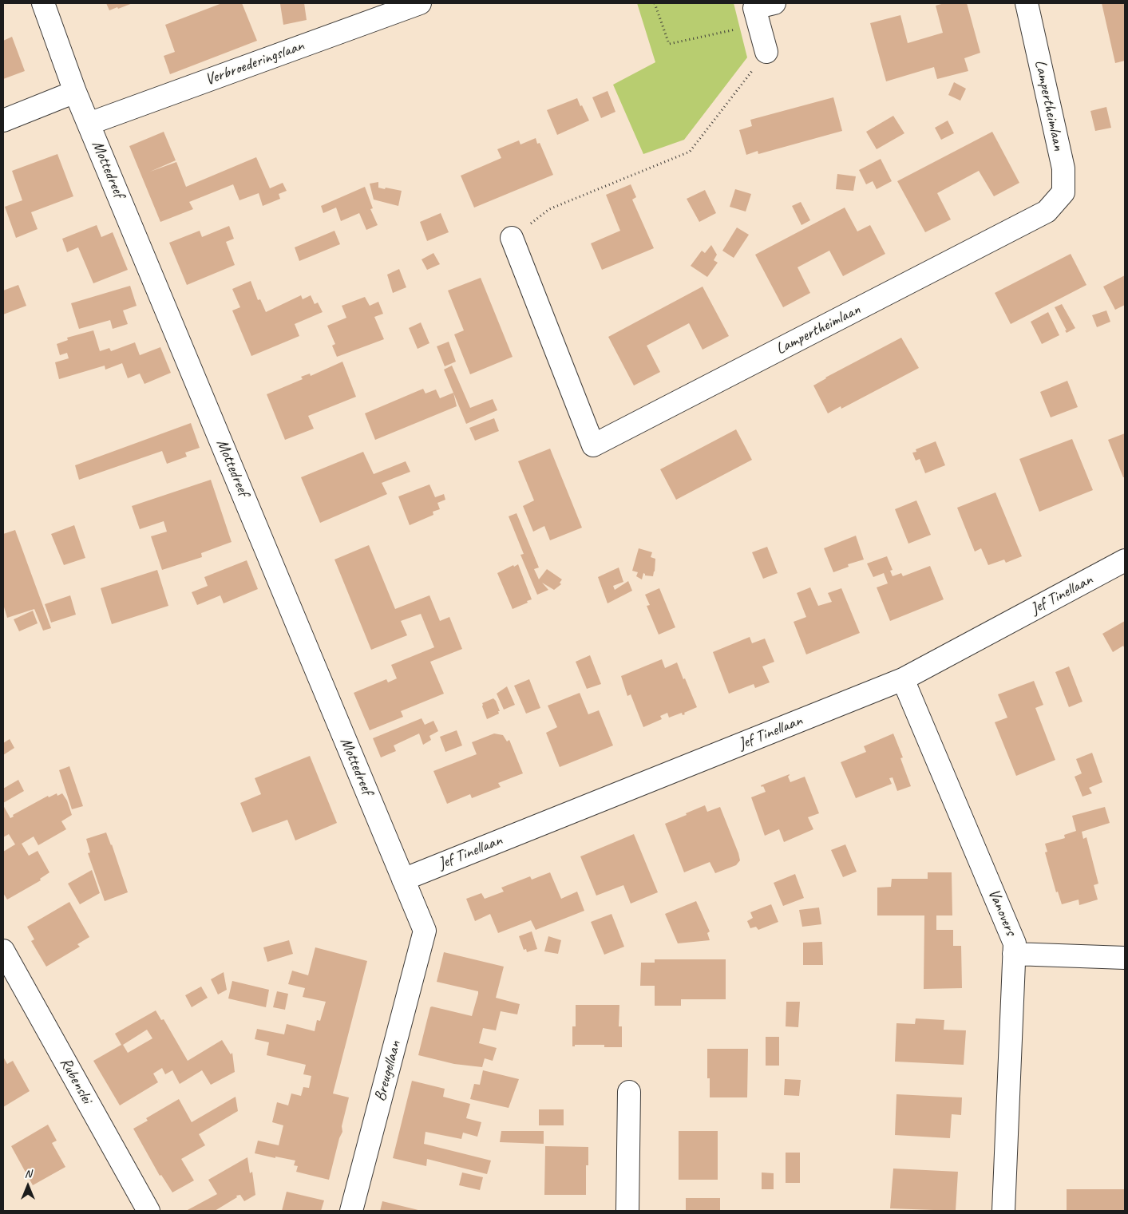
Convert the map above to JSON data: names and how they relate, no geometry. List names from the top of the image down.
{
  "streets": {
    "street": [
      "Verbroederingslaan",
      "Lampertheimlaan",
      "Mottedreef",
      "Jef Tinellaan",
      "Vanovers",
      "Breugellaan",
      "Rubenslei"
    ]
  },
  "crossings": [
    ["Verbroederingslaan", "Mottedreef"],
    ["Mottedreef", "Jef Tinellaan"],
    ["Mottedreef", "Breugellaan"],
    ["Jef Tinellaan", "Vanovers"]
  ],
  "north": "top"
}
